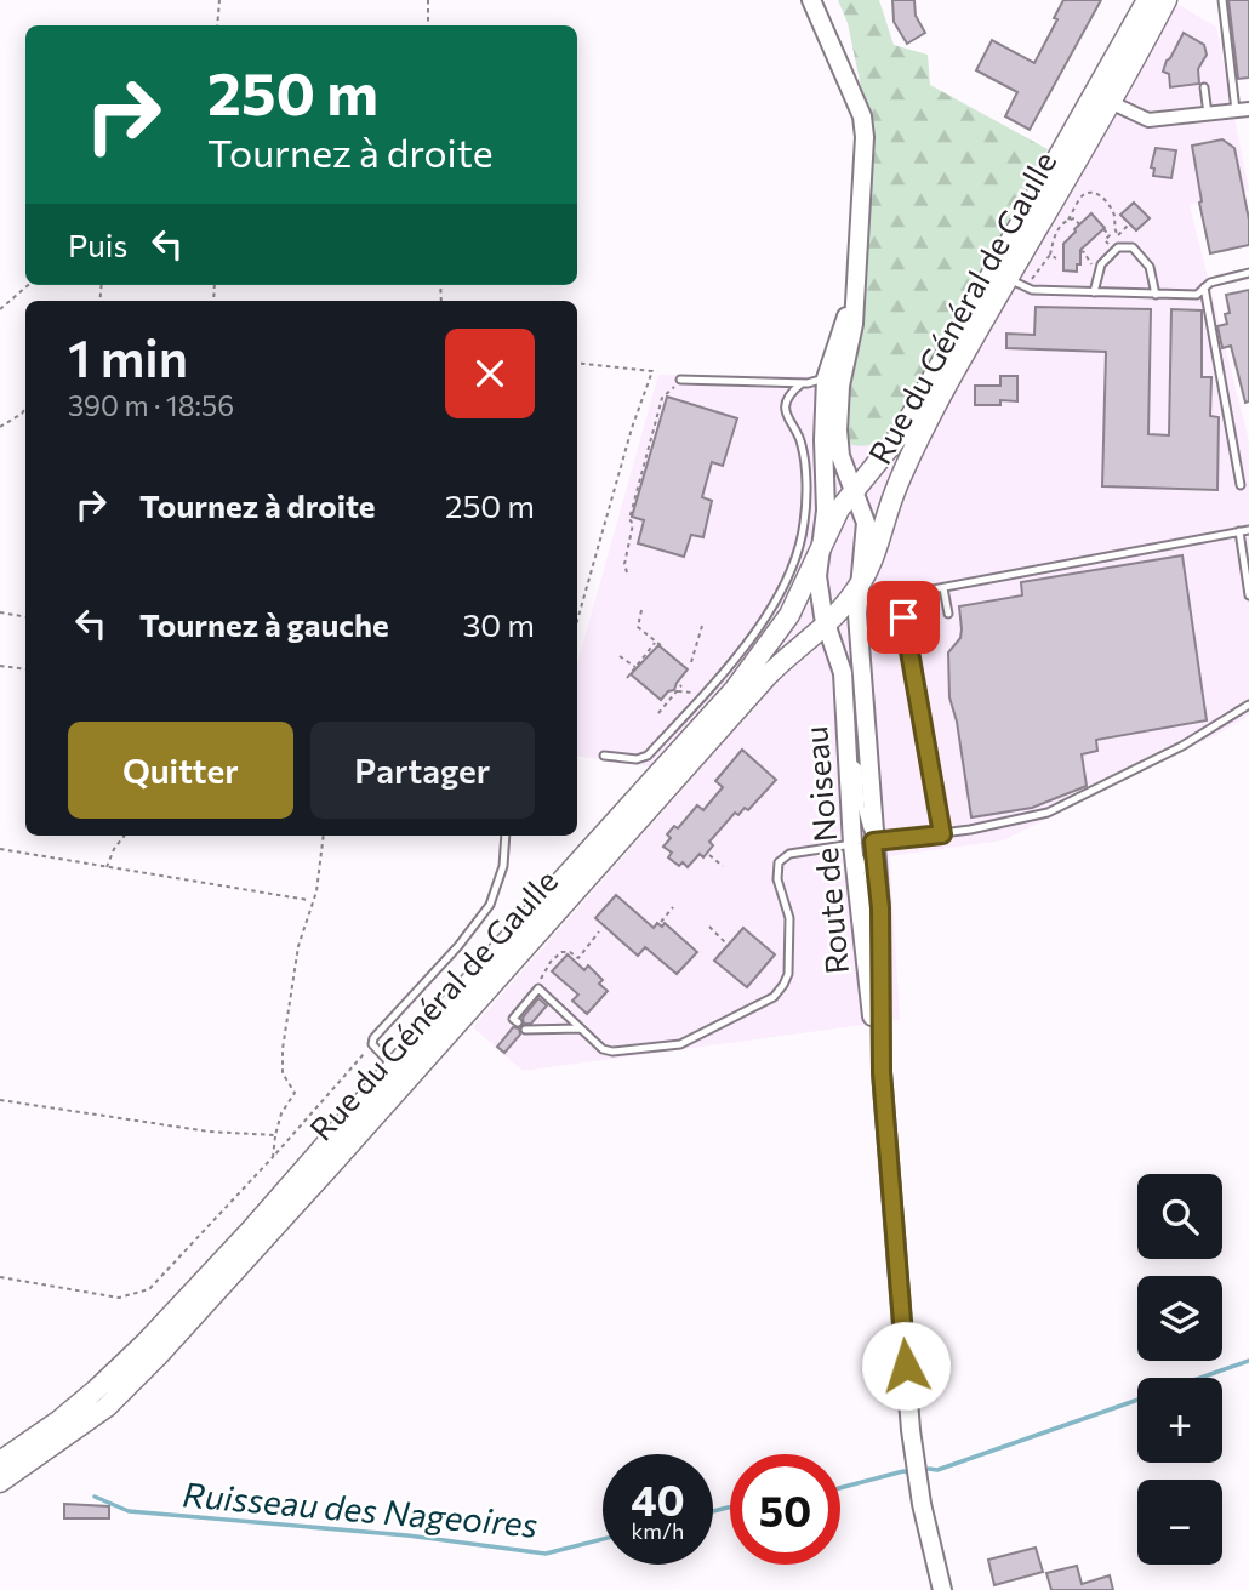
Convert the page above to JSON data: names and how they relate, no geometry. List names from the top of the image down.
{
  "streets": {
    "main road": ["Rue du Général de Gaulle", "Route de Noiseau"]
  },
  "crossings": [
    ["Rue du Général de Gaulle", "Route de Noiseau"]
  ],
  "water": ["Ruisseau des Nageoires"],
  "page": {
    "turn": ["250 m", "Tournez à droite"],
    "then": "Puis",
    "heading": ["1 min", "390 m · 18:56"],
    "list": [
      {
        "name": "Tournez à droite",
        "value": "250 m"
      },
      {
        "name": "Tournez à gauche",
        "value": "30 m"
      }
    ],
    "buttons": ["Quitter", "Partager"],
    "map_buttons": ["+", "−"],
    "speed": "40 km/h",
    "limit": "50"
  }
}
